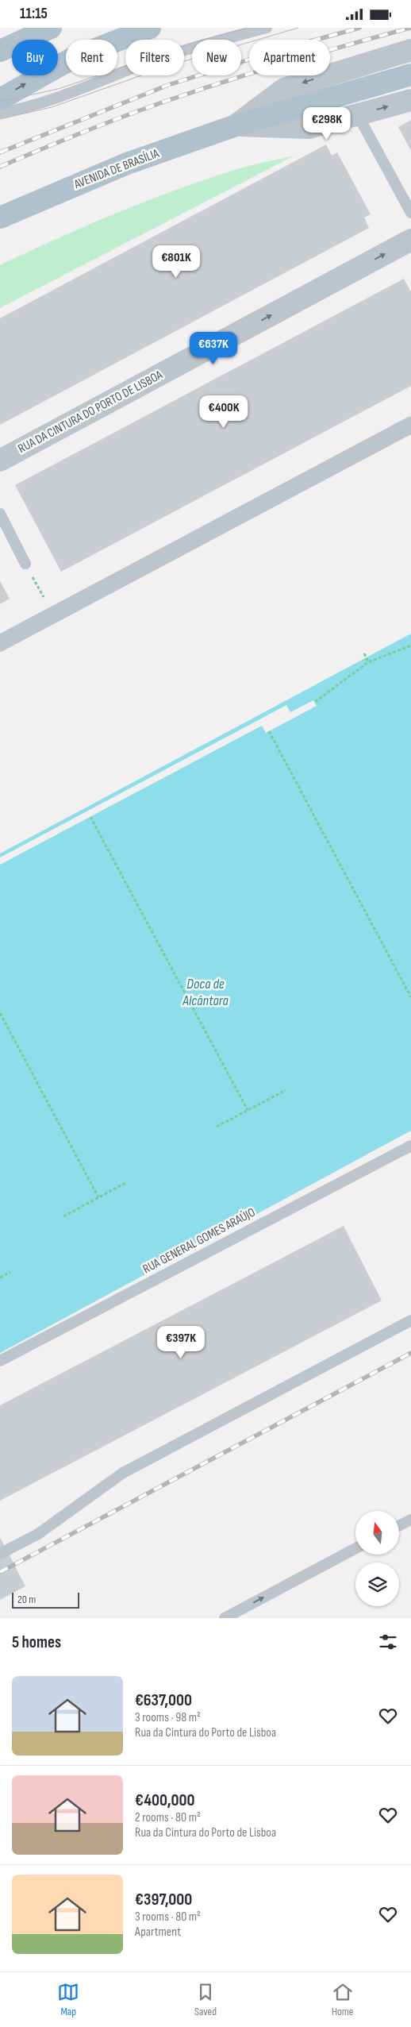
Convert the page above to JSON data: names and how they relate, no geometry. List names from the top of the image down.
{
  "streets": {
    "main road": ["AVENIDA DE BRASÍLIA"],
    "street": ["RUA DA CINTURA DO PORTO DE LISBOA"],
    "lane": ["RUA GENERAL GOMES ARAÚJO"]
  },
  "water": ["Doca de Alcântara"],
  "scale_bar": "20 m",
  "north": "top",
  "page": {
    "status": "11:15",
    "chip": [
      "Buy",
      "Rent",
      "Filters",
      "New",
      "Apartment"
    ],
    "price": [
      "€298K",
      "€801K",
      "€637K",
      "€400K",
      "€397K"
    ],
    "scale": "20 m",
    "heading": "5 homes",
    "list": [
      {
        "name": "€637,000",
        "note": "3 rooms · 98 m² · Rua da Cintura do Porto de Lisboa"
      },
      {
        "name": "€400,000",
        "note": "2 rooms · 80 m² · Rua da Cintura do Porto de Lisboa"
      },
      {
        "name": "€397,000",
        "note": "3 rooms · 80 m² · Apartment"
      }
    ],
    "tabs": ["Map", "Saved", "Home"]
  }
}
